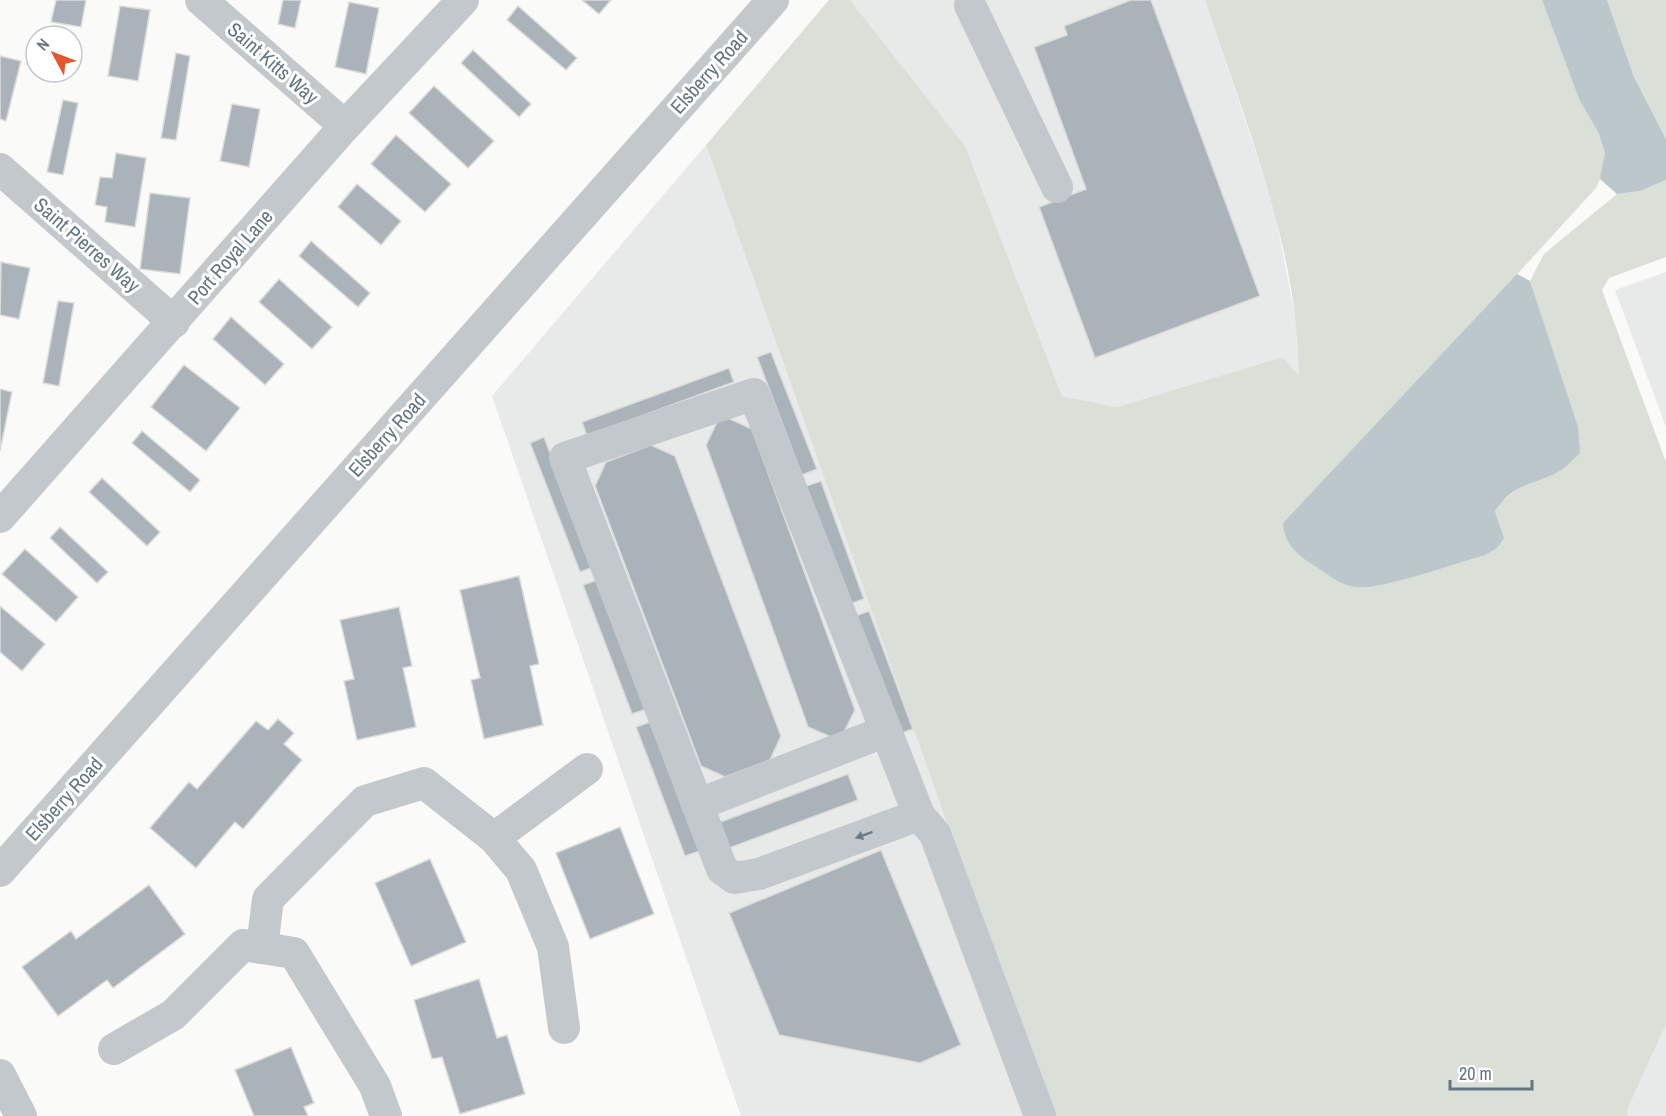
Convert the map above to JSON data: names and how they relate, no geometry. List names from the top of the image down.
{
  "streets": {
    "street": [
      "Saint Kitts Way",
      "Elsberry Road",
      "Saint Pierres Way",
      "Port Royal Lane"
    ]
  },
  "crossings": [
    ["Saint Kitts Way", "Port Royal Lane"],
    ["Saint Pierres Way", "Port Royal Lane"]
  ],
  "scale_bar": "20 m",
  "north": "top left"
}
